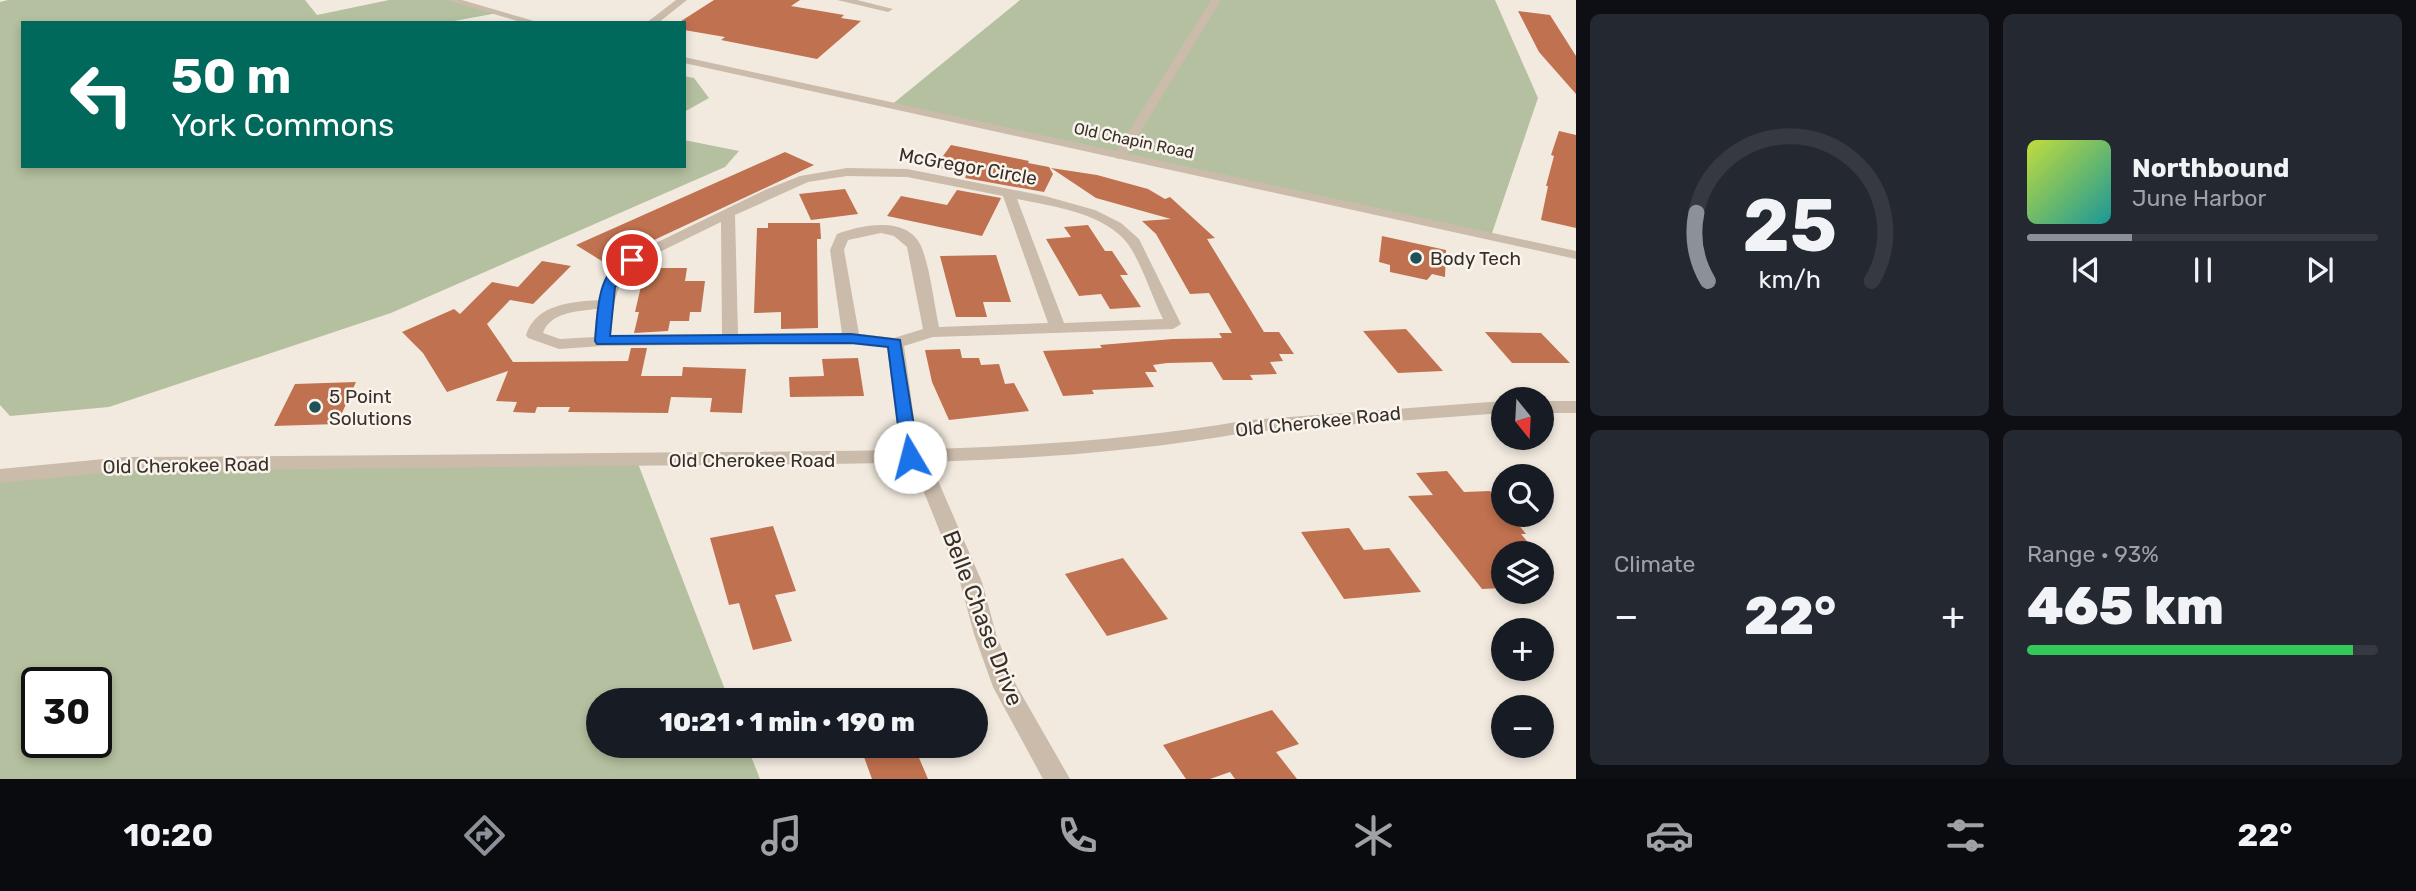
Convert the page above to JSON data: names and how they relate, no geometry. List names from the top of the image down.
{
  "streets": {
    "street": [
      "Old Chapin Road",
      "McGregor Circle",
      "Old Cherokee Road",
      "Belle Chase Drive"
    ]
  },
  "crossings": [
    ["Old Cherokee Road", "Belle Chase Drive"]
  ],
  "places": ["Body Tech", "5 Point Solutions"],
  "north": "bottom",
  "page": {
    "turn": ["50 m", "York Commons"],
    "song": ["Northbound", "June Harbor"],
    "map_buttons": ["+", "−"],
    "tile": [
      "Climate",
      ["Range · 93%", "465 km"]
    ],
    "heat": ["−", "22°", "+"],
    "limit": "30",
    "trip": "10:21 · 1 min · 190 m",
    "tabs": ["10:20", "22°"],
    "gauge": ["25", "km/h"]
  }
}
